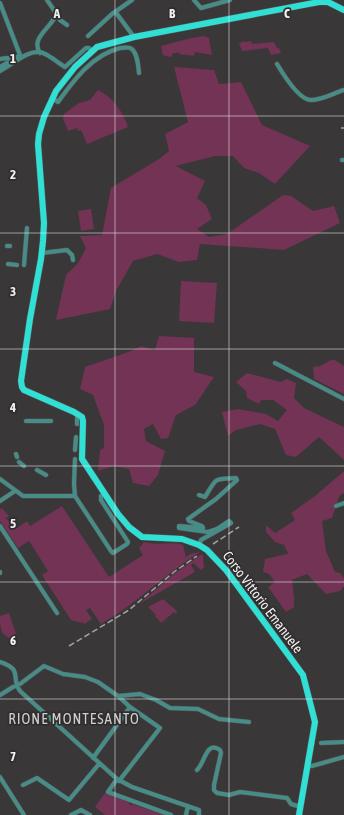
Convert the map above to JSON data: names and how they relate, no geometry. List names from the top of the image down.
{
  "streets": {
    "main road": ["Corso Vittorio Emanuele"]
  },
  "districts": ["RIONE MONTESANTO"],
  "grid": {
    "columns": ["A", "B", "C"],
    "rows": [
      "1",
      "2",
      "3",
      "4",
      "5",
      "6",
      "7"
    ]
  }
}
